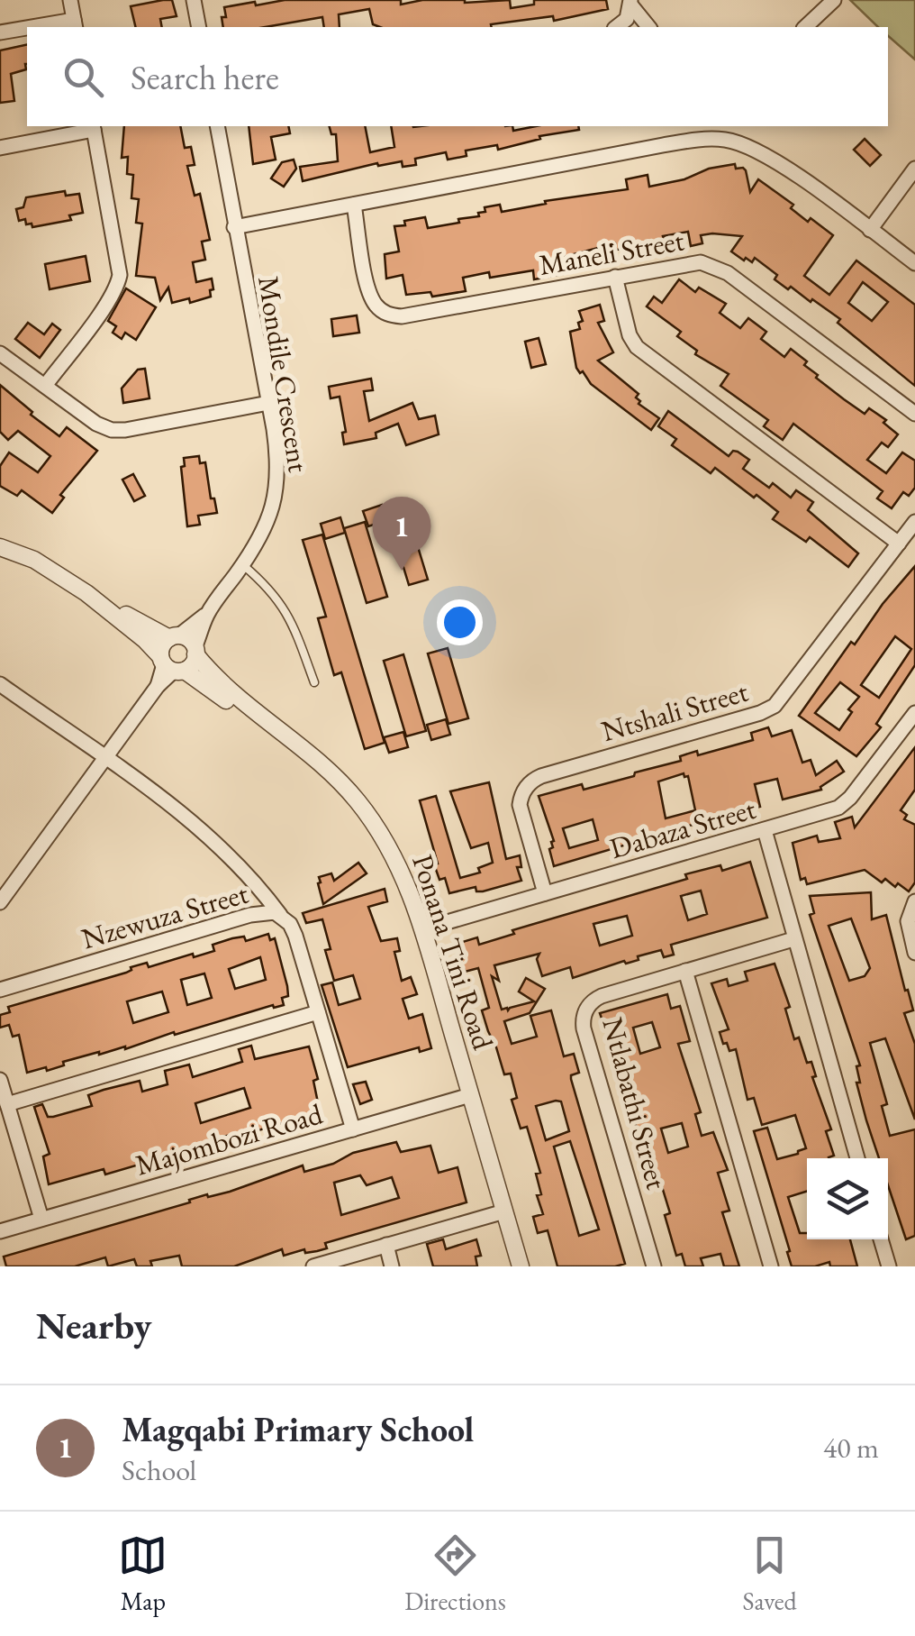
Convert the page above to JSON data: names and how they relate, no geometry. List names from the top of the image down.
{
  "streets": {
    "street": [
      "Maneli Street",
      "Mondile Crescent",
      "Ntshali Street",
      "Dabaza Street",
      "Nzewuza Street",
      "Ponana Tini Road",
      "Ntlabathi Street",
      "Majombozi Road"
    ]
  },
  "crossings": [
    ["Mondile Crescent", "Ponana Tini Road"],
    ["Ntshali Street", "Dabaza Street"],
    ["Dabaza Street", "Ponana Tini Road"],
    ["Nzewuza Street", "Majombozi Road"],
    ["Ponana Tini Road", "Majombozi Road"]
  ],
  "page": {
    "search": "Search here",
    "pins": "1",
    "heading": "Nearby",
    "list": [
      {
        "mark": "1",
        "name": "Magqabi Primary School",
        "note": "School",
        "value": "40 m"
      }
    ],
    "nav": ["Map", "Directions", "Saved"]
  }
}
